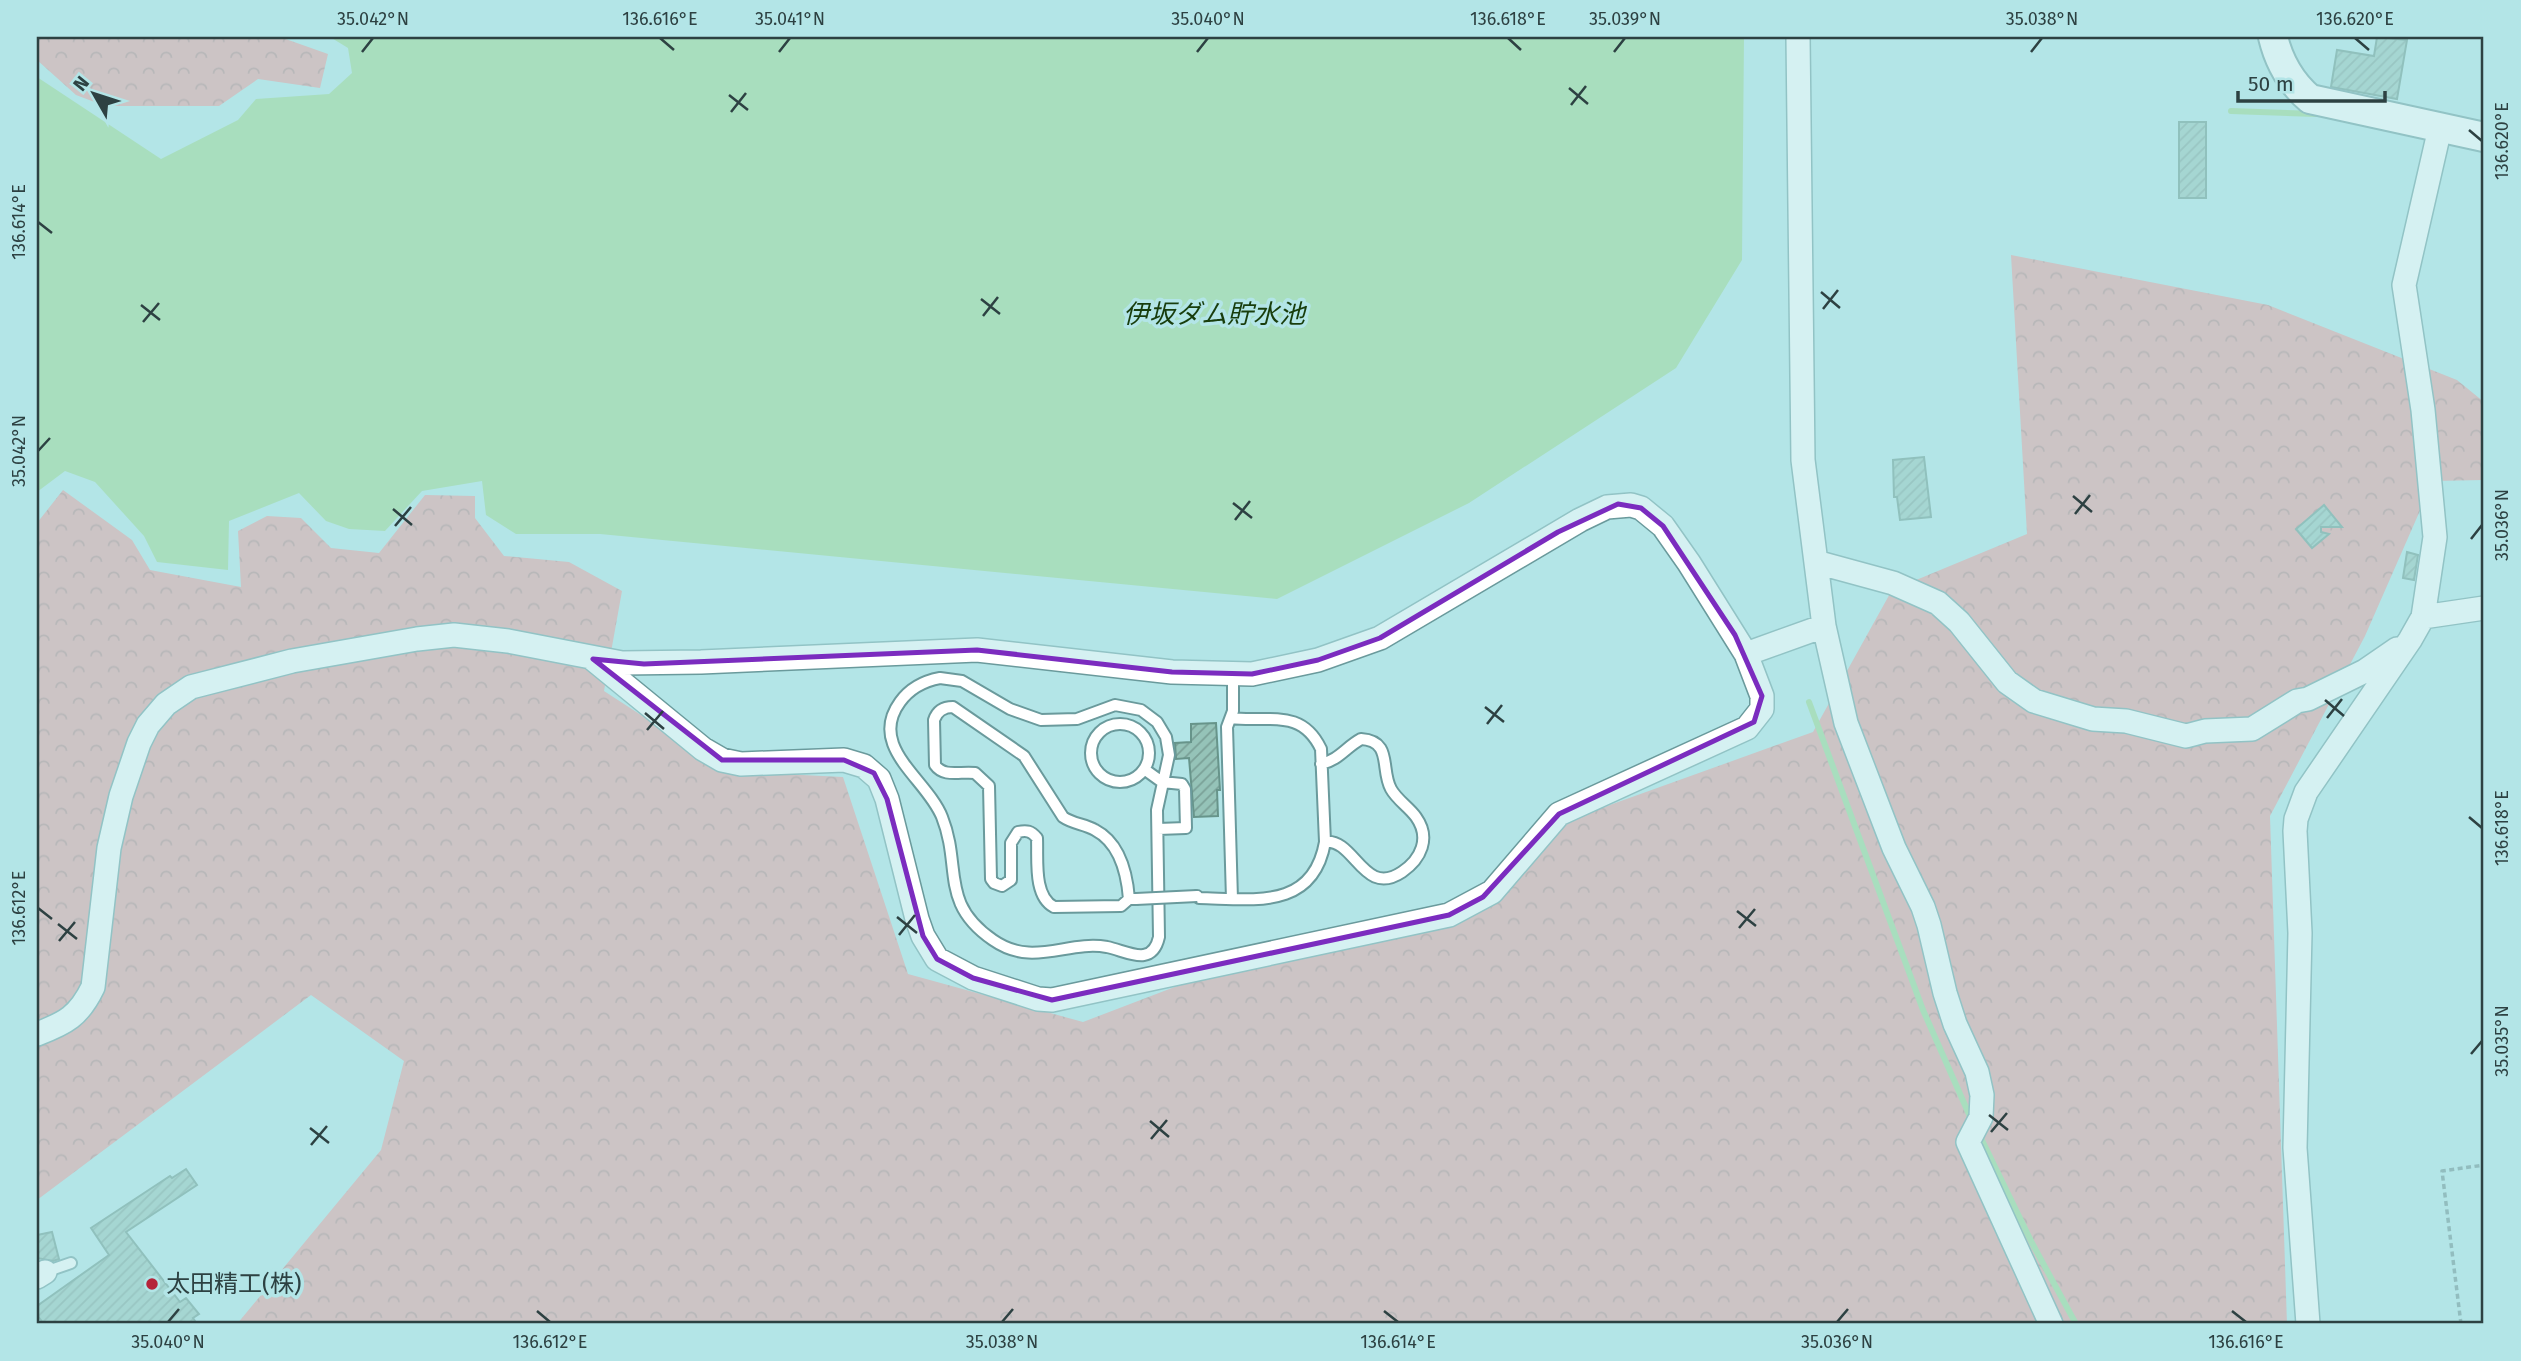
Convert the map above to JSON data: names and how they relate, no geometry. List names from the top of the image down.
{
  "water": ["伊坂ダム貯水池"],
  "places": ["太田精工(株)"],
  "scale_bar": "50 m",
  "north": "top left",
  "coordinates": [
    "35.042°N",
    "136.616°E",
    "35.041°N",
    "35.040°N",
    "136.618°E",
    "35.039°N",
    "35.038°N",
    "136.620°E",
    "136.614°E",
    "35.036°N",
    "136.612°E",
    "35.035°N"
  ]
}
